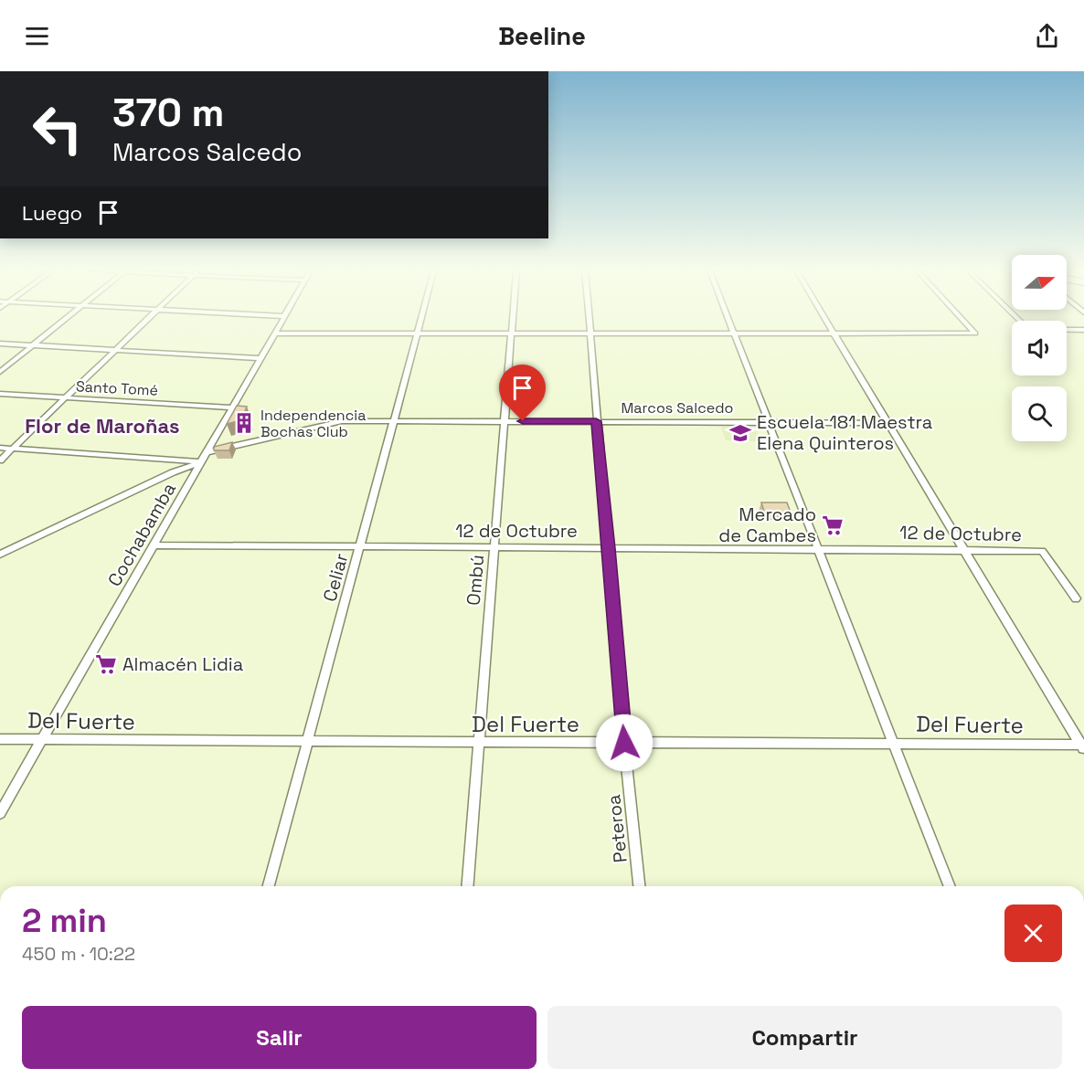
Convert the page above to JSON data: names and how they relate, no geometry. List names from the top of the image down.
{
  "streets": {
    "street": [
      "Santo Tomé",
      "Marcos Salcedo",
      "12 de Octubre",
      "Cochabamba",
      "Celiar",
      "Ombú",
      "Del Fuerte",
      "Peteroa"
    ]
  },
  "crossings": [
    ["Santo Tomé", "Cochabamba"],
    ["Marcos Salcedo", "Cochabamba"],
    ["Marcos Salcedo", "Celiar"],
    ["Marcos Salcedo", "Ombú"],
    ["Marcos Salcedo", "Peteroa"],
    ["12 de Octubre", "Cochabamba"],
    ["12 de Octubre", "Celiar"],
    ["12 de Octubre", "Ombú"],
    ["12 de Octubre", "Peteroa"],
    ["Cochabamba", "Del Fuerte"],
    ["Celiar", "Del Fuerte"],
    ["Ombú", "Del Fuerte"],
    ["Del Fuerte", "Peteroa"]
  ],
  "districts": ["Flor de Maroñas"],
  "places": {
    "building": ["Independencia Bochas Club"],
    "school or university": ["Escuela 181 Maestra Elena Quinteros"],
    "supermarket": ["Mercado de Cambes", "Almacén Lidia"]
  },
  "north": "right",
  "page": {
    "header": "Beeline",
    "turn": ["370 m", "Marcos Salcedo"],
    "then": "Luego",
    "heading": ["2 min", "450 m · 10:22"],
    "buttons": ["Salir", "Compartir"]
  }
}
